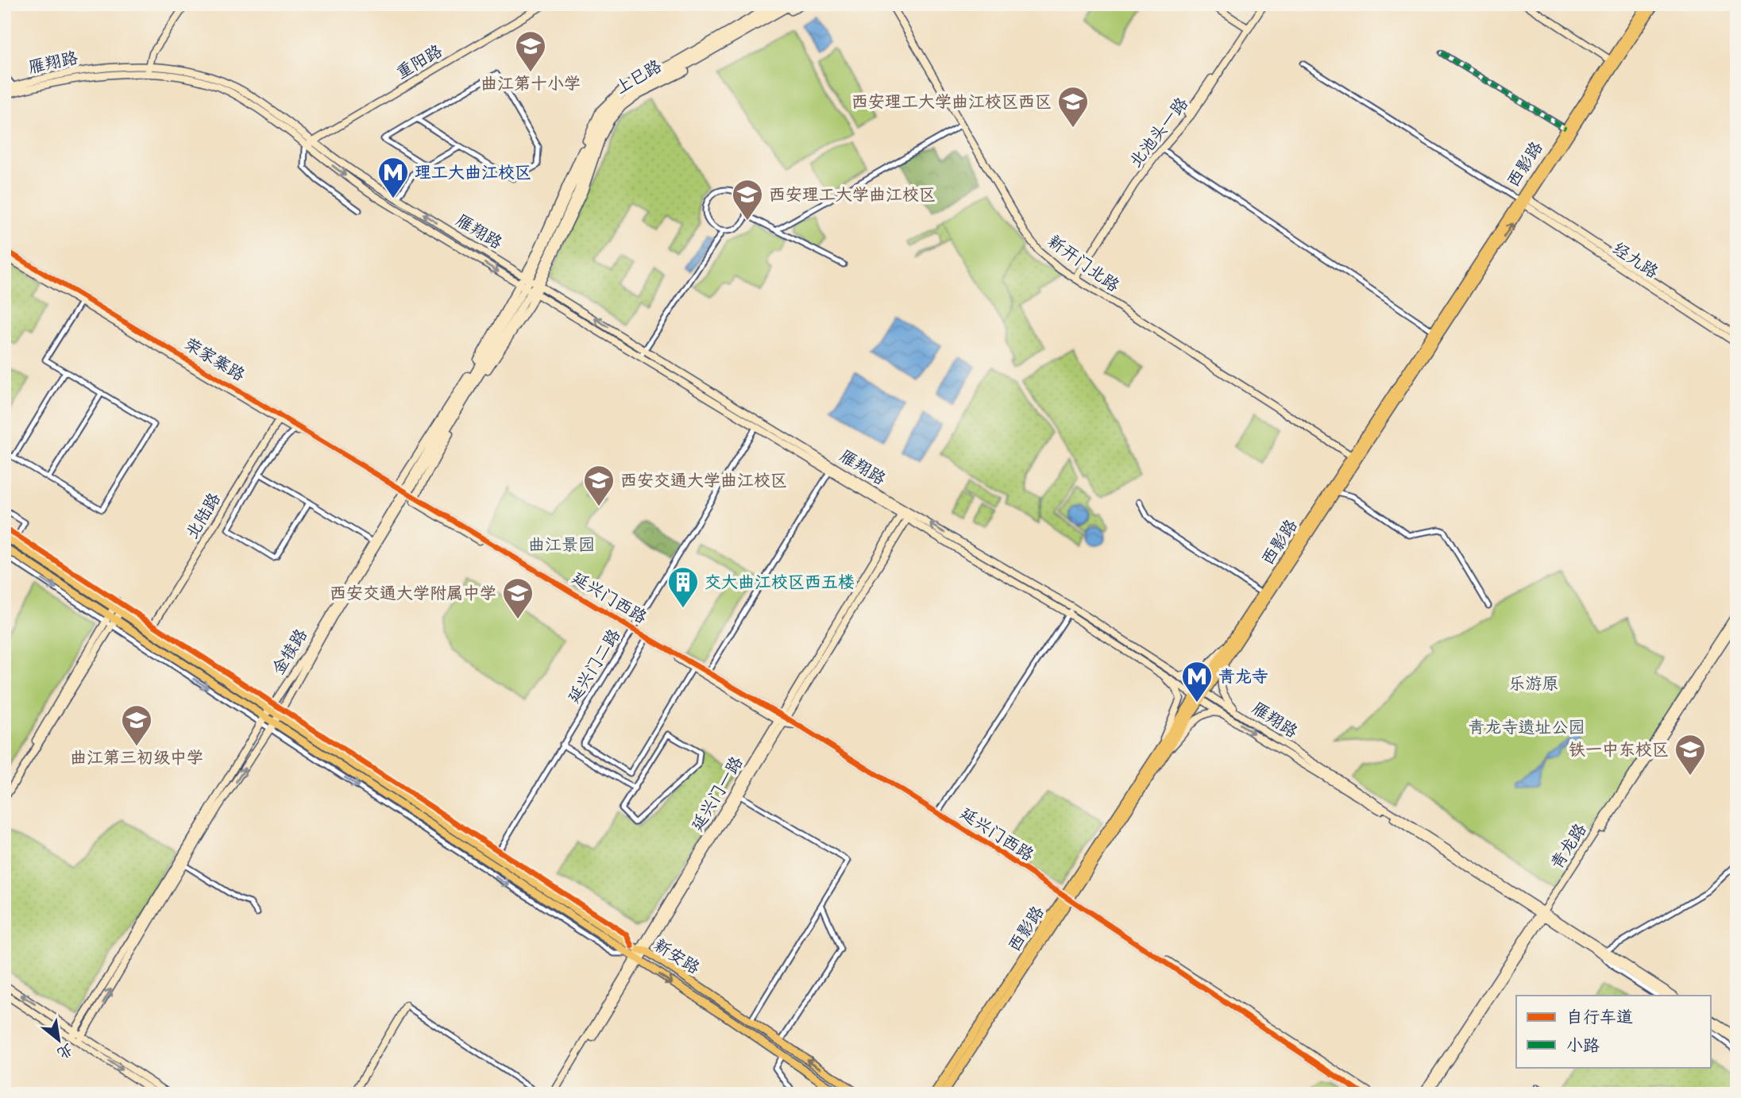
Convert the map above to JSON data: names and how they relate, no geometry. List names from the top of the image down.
{
  "streets": {
    "main road": ["西影路", "新安路"],
    "street": [
      "重阳路",
      "雁翔路",
      "上巳路",
      "北池头一路",
      "经九路",
      "新开门北路",
      "荣家寨路",
      "北陆路",
      "延兴门西路",
      "金犊路",
      "延兴门二路",
      "延兴门一路",
      "青龙路"
    ]
  },
  "crossings": [
    ["重阳路", "雁翔路"],
    ["雁翔路", "上巳路"],
    ["雁翔路", "西影路"],
    ["雁翔路", "金犊路"],
    ["雁翔路", "延兴门二路"],
    ["雁翔路", "延兴门一路"],
    ["雁翔路", "青龙路"],
    ["上巳路", "金犊路"],
    ["北池头一路", "新开门北路"],
    ["西影路", "经九路"],
    ["西影路", "新开门北路"],
    ["西影路", "延兴门西路"],
    ["荣家寨路", "北陆路"],
    ["荣家寨路", "延兴门西路"],
    ["荣家寨路", "金犊路"],
    ["延兴门西路", "金犊路"],
    ["延兴门西路", "延兴门二路"],
    ["延兴门西路", "延兴门一路"],
    ["金犊路", "新安路"],
    ["延兴门二路", "新安路"],
    ["延兴门一路", "新安路"]
  ],
  "parks": ["曲江景园", "乐游原", "青龙寺遗址公园"],
  "places": {
    "school or university": [
      "曲江第十小学",
      "西安理工大学曲江校区西区",
      "西安理工大学曲江校区",
      "西安交通大学曲江校区",
      "西安交通大学附属中学",
      "曲江第三初级中学",
      "铁一中东校区"
    ],
    "metro station": ["理工大曲江校区", "青龙寺"],
    "building": ["交大曲江校区西五楼"]
  },
  "legend": ["自行车道", "小路"],
  "north": "bottom right"
}
